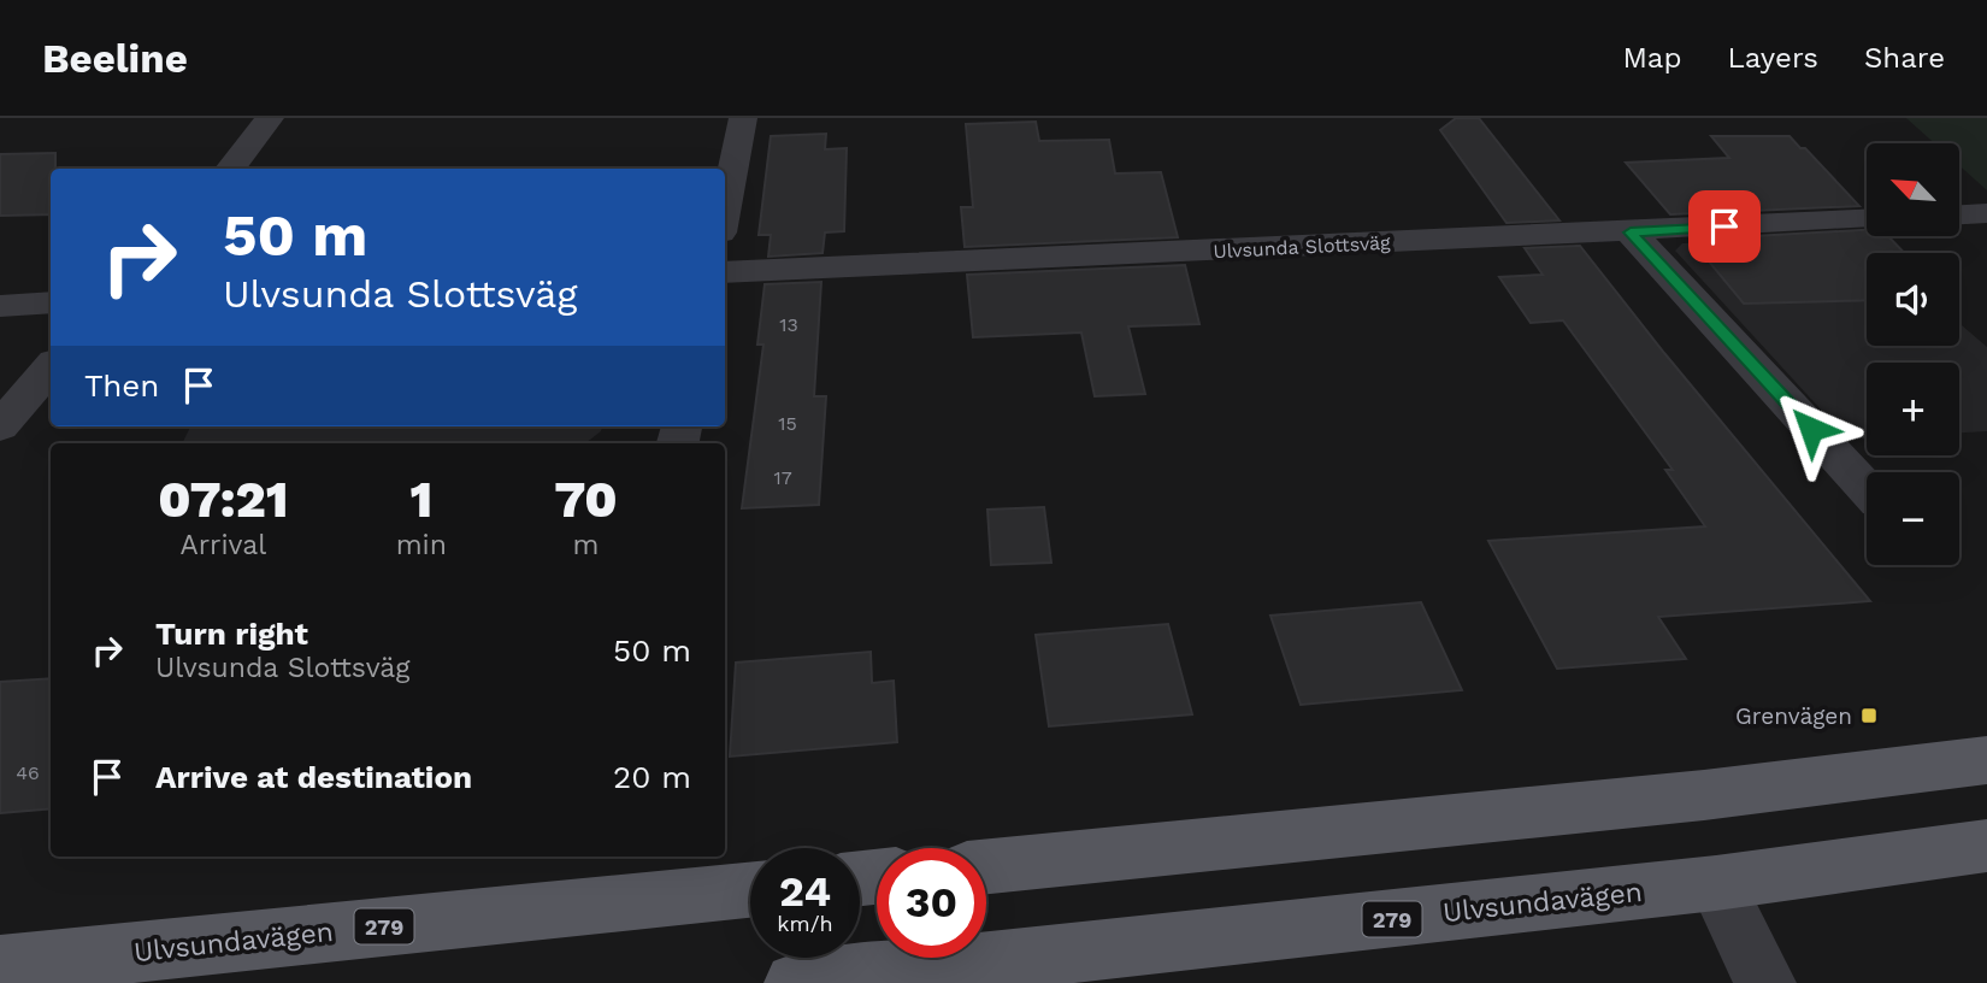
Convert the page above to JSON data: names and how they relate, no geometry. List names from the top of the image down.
{
  "streets": {
    "main road": ["Ulvsundavägen", "279"],
    "street": ["Ulvsunda Slottsväg"]
  },
  "places": {
    "transit": ["Grenvägen"]
  },
  "house_numbers": [
    "13",
    "15",
    "17",
    "46"
  ],
  "north": "top left",
  "page": {
    "header": "Beeline",
    "nav": ["Map", "Layers", "Share"],
    "map_buttons": ["+", "−"],
    "turn": ["50 m", "Ulvsunda Slottsväg"],
    "then": "Then",
    "eta": [
      "07:21",
      "Arrival",
      "1",
      "min",
      "70",
      "m"
    ],
    "list": [
      {
        "name": "Turn right",
        "note": "Ulvsunda Slottsväg",
        "value": "50 m"
      },
      {
        "name": "Arrive at destination",
        "value": "20 m"
      }
    ],
    "speed": "24 km/h",
    "limit": "30"
  }
}
